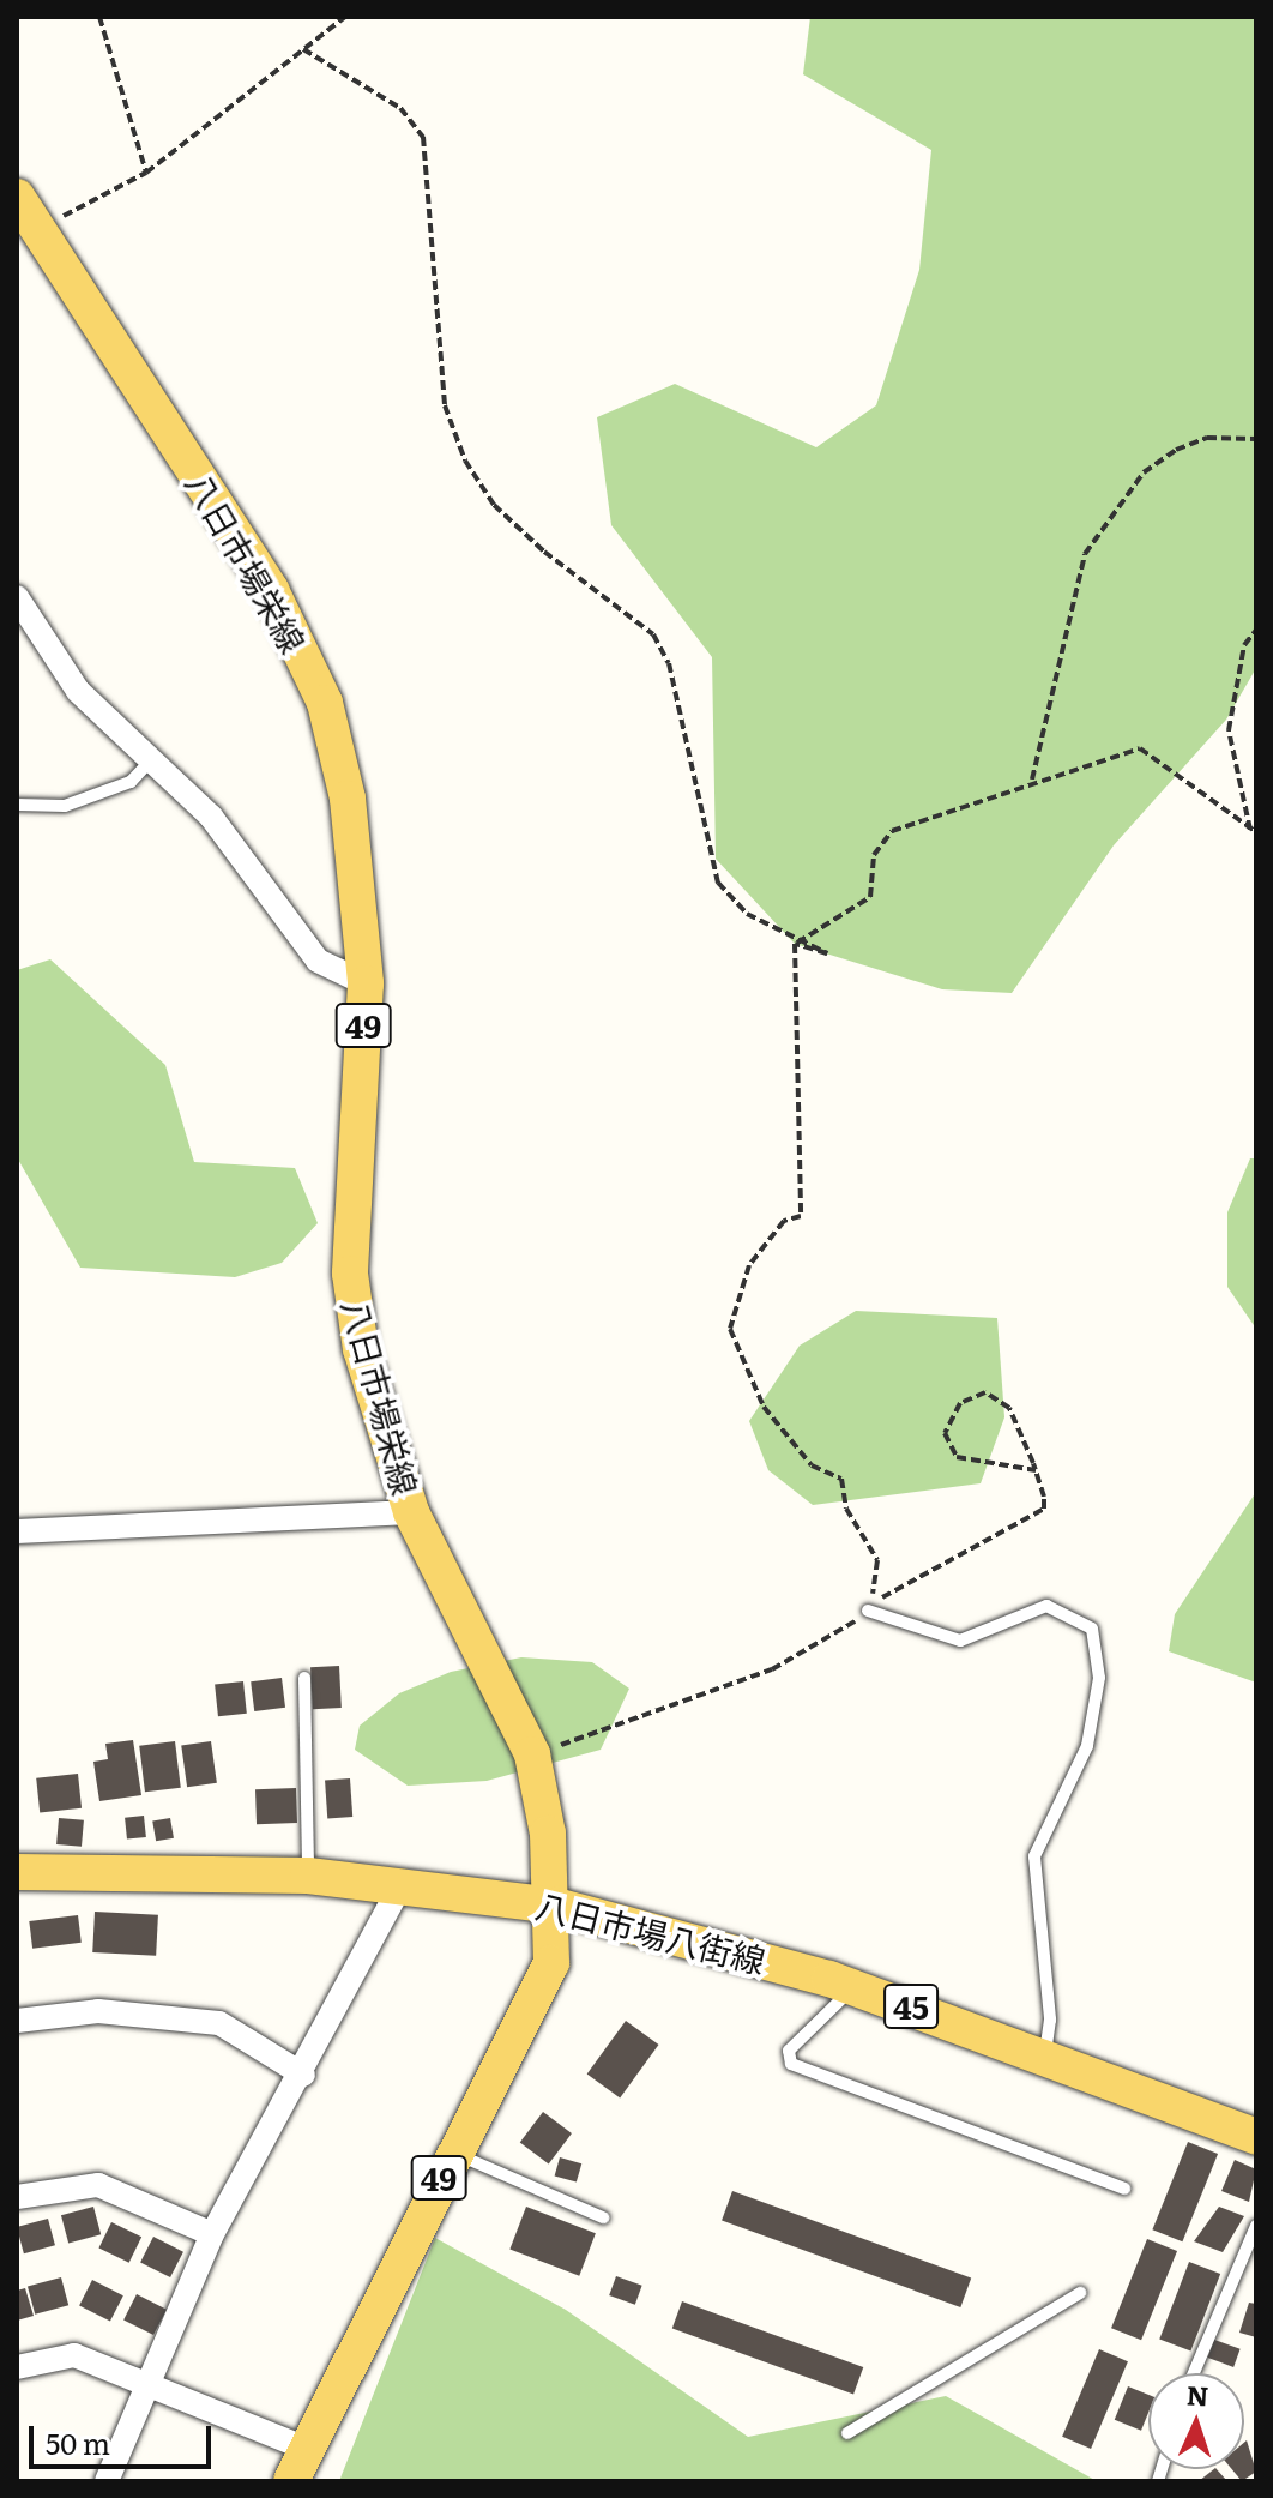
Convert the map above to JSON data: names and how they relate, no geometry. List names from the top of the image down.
{
  "streets": {
    "main road": [
      "八日市場栄線",
      "49",
      "八日市場八街線",
      "45"
    ]
  },
  "crossings": [
    ["八日市場栄線", "八日市場八街線"]
  ],
  "scale_bar": "50 m",
  "north": "top"
}
